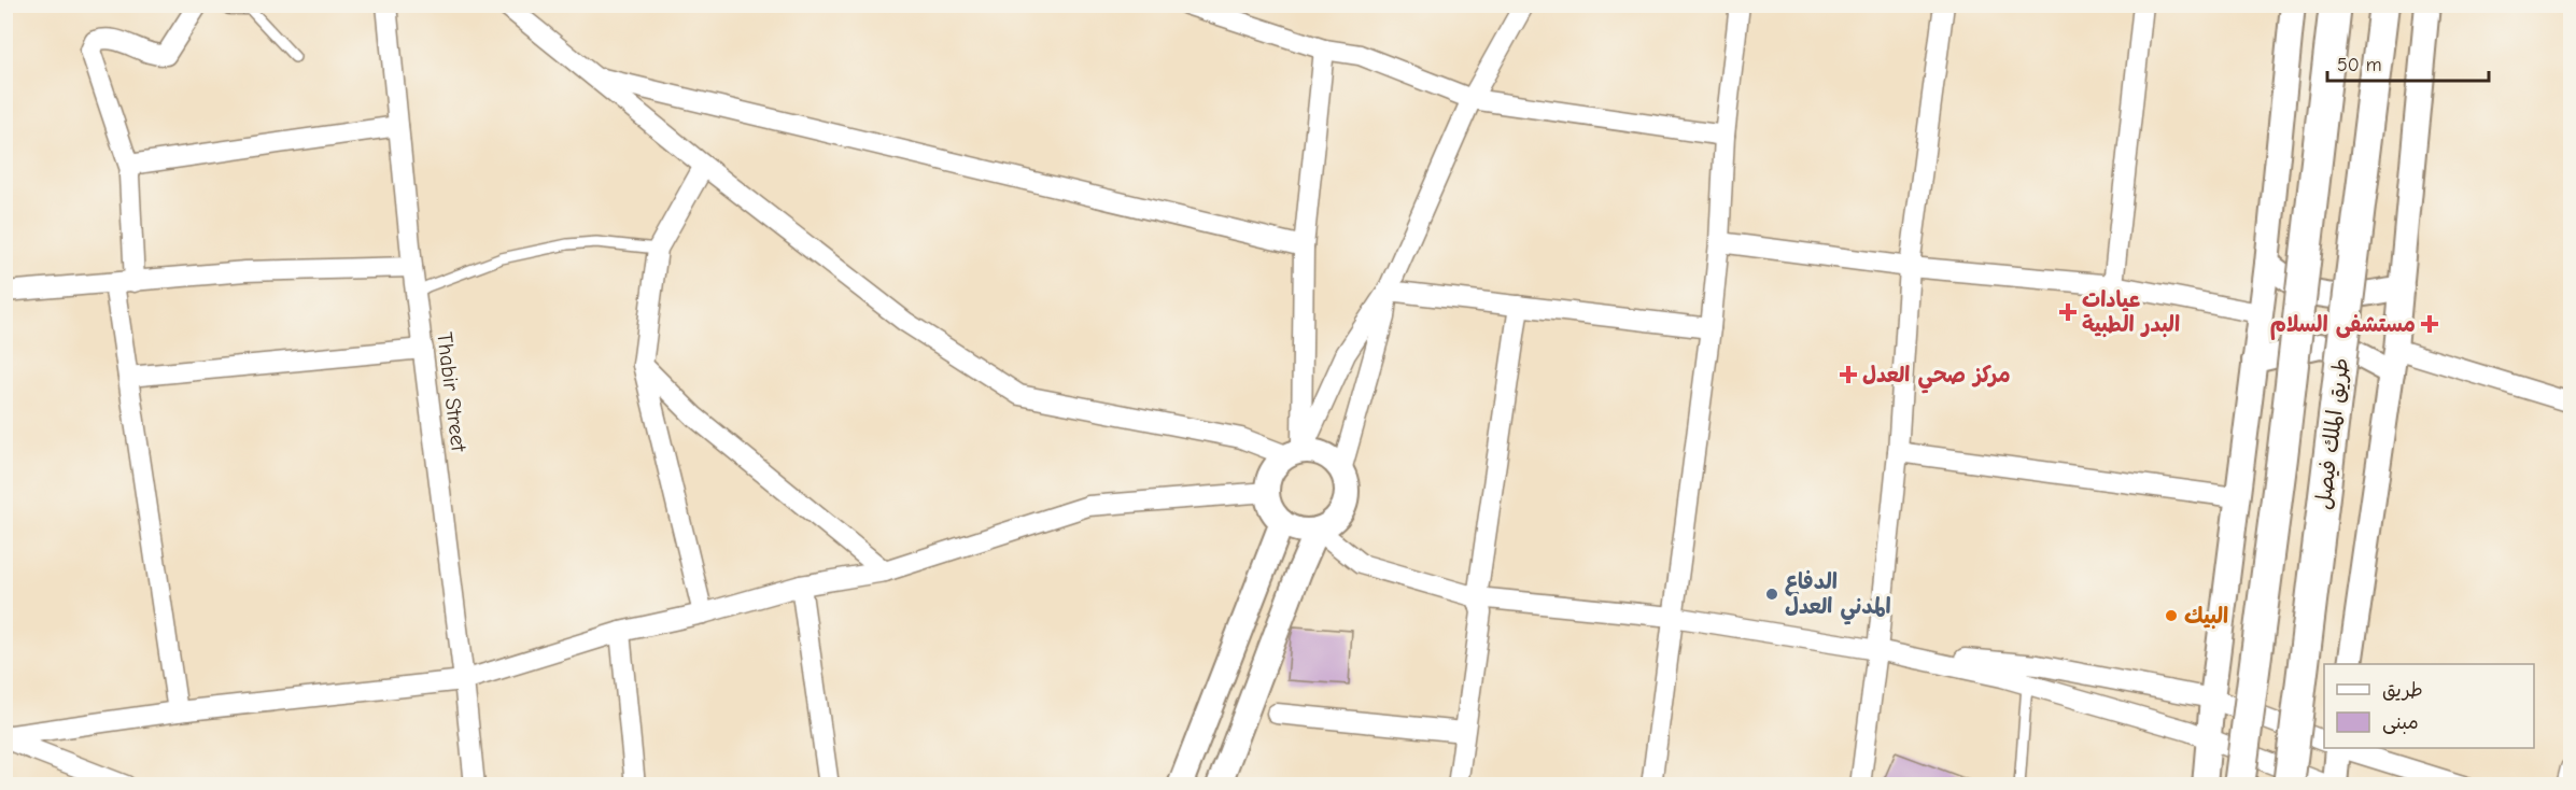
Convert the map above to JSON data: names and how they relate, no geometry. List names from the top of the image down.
{
  "streets": {
    "highway": ["طريق الملك فيصل"],
    "street": ["Thabir Street"]
  },
  "places": {
    "health": ["عيادات البدر الطبية", "مستشفى السلام", "مركز صحي العدل"],
    "other": ["الدفاع المدني العدل", "البيك"]
  },
  "legend": ["طريق", "مبنى"],
  "scale_bar": "50 m"
}
